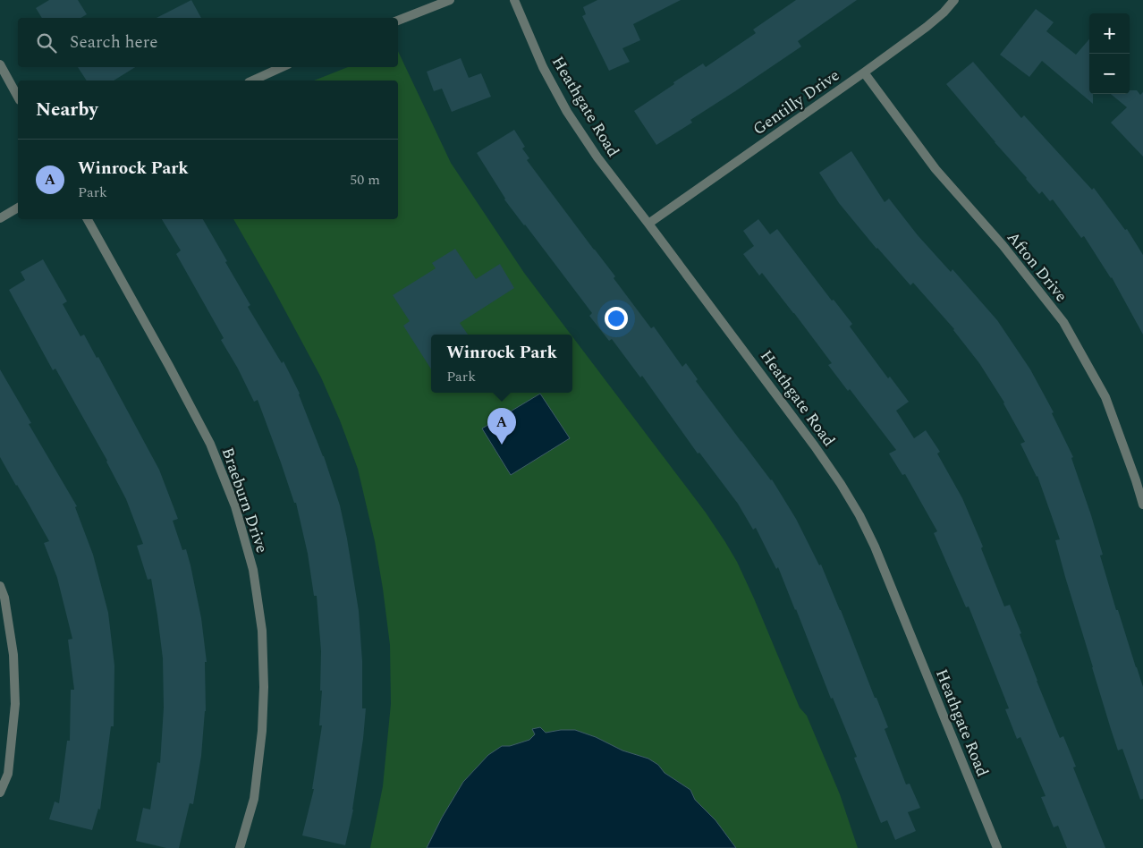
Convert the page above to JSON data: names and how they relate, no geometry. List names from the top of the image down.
{
  "streets": {
    "street": [
      "Gentilly Drive",
      "Heathgate Road",
      "Afton Drive",
      "Braeburn Drive"
    ]
  },
  "crossings": [
    ["Gentilly Drive", "Heathgate Road"],
    ["Gentilly Drive", "Afton Drive"]
  ],
  "page": {
    "map_buttons": ["+", "−"],
    "search": "Search here",
    "heading": "Nearby",
    "list": [
      {
        "mark": "A",
        "name": "Winrock Park",
        "note": "Park",
        "value": "50 m"
      }
    ],
    "popup": ["Winrock Park", "Park"],
    "pins": "A"
  }
}
